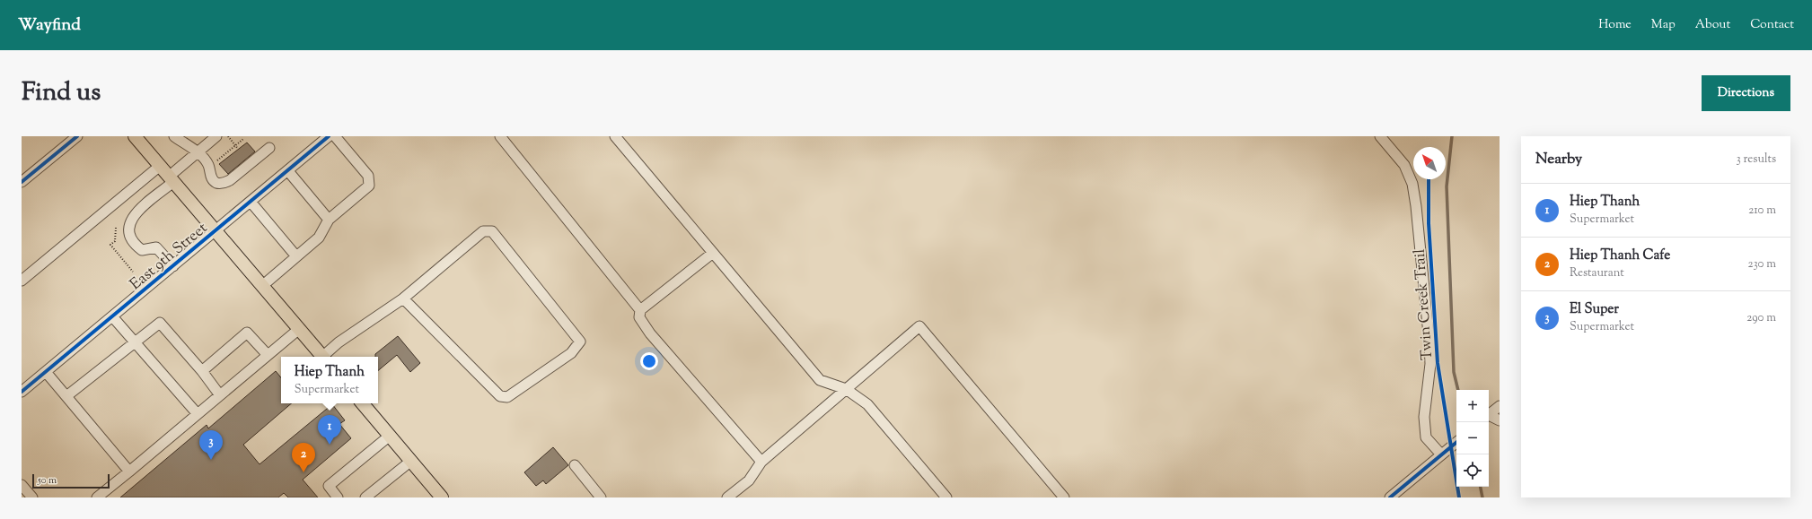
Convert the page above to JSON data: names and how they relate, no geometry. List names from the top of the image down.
{
  "streets": {
    "street": ["East 9th Street"],
    "cycle path": ["Twin Creek Trail"]
  },
  "scale_bar": "50 m",
  "north": "top left",
  "page": {
    "header": "Wayfind",
    "nav": [
      "Home",
      "Map",
      "About",
      "Contact"
    ],
    "title": "Find us",
    "buttons": "Directions",
    "heading": ["Nearby", "3 results"],
    "list": [
      {
        "mark": "1",
        "name": "Hiep Thanh",
        "note": "Supermarket",
        "value": "210 m"
      },
      {
        "mark": "2",
        "name": "Hiep Thanh Cafe",
        "note": "Restaurant",
        "value": "230 m"
      },
      {
        "mark": "3",
        "name": "El Super",
        "note": "Supermarket",
        "value": "290 m"
      }
    ],
    "popup": ["Hiep Thanh", "Supermarket"],
    "map_buttons": ["+", "−"],
    "pins": ["1", "3", "2"],
    "scale": "50 m"
  }
}
